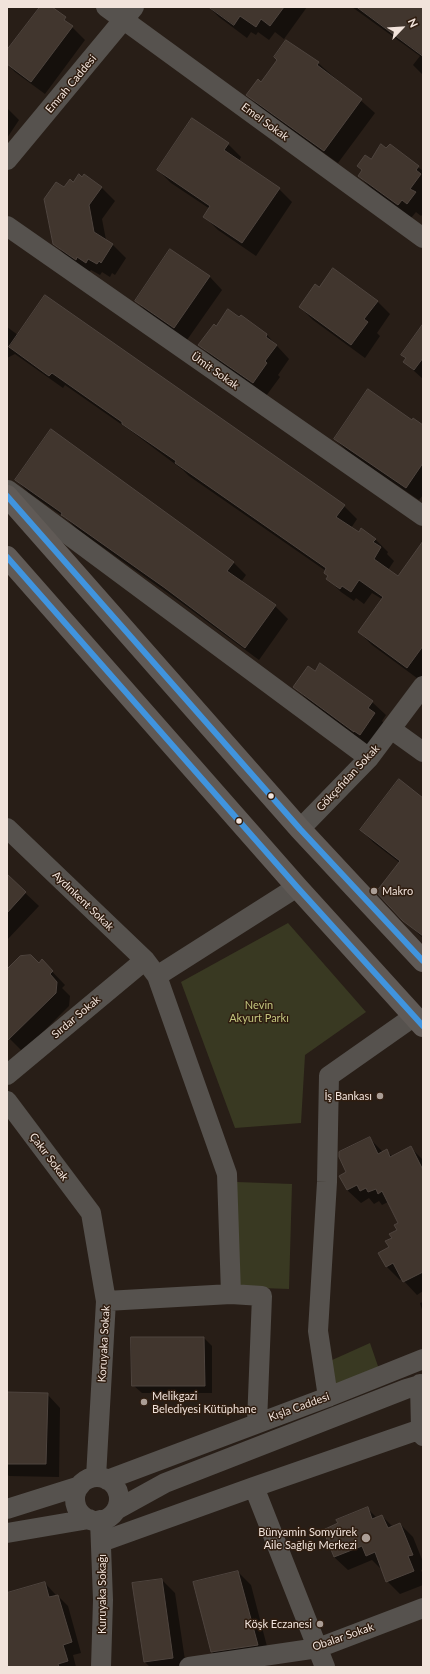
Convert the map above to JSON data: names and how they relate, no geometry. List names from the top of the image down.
{
  "streets": {
    "street": [
      "Emrah Caddesi",
      "Emel Sokak",
      "Ümit Sokak",
      "Gökçefidan Sokak",
      "Aydınkent Sokak",
      "Sırdar Sokak",
      "Çakır Sokak",
      "Koruyaka Sokak",
      "Kışla Caddesi",
      "Kuruyaka Sokağı",
      "Obalar Sokak"
    ]
  },
  "crossings": [
    ["Emrah Caddesi", "Emel Sokak"],
    ["Aydınkent Sokak", "Sırdar Sokak"],
    ["Çakır Sokak", "Koruyaka Sokak"],
    ["Koruyaka Sokak", "Kışla Caddesi"],
    ["Koruyaka Sokak", "Kuruyaka Sokağı"],
    ["Kışla Caddesi", "Kuruyaka Sokağı"]
  ],
  "parks": ["Nevin Akyurt Parkı"],
  "places": [
    "Makro",
    "İş Bankası",
    "Melikgazi Belediyesi Kütüphane",
    "Bünyamin Somyürek Aile Sağlığı Merkezi",
    "Köşk Eczanesi"
  ],
  "north": "top right"
}
